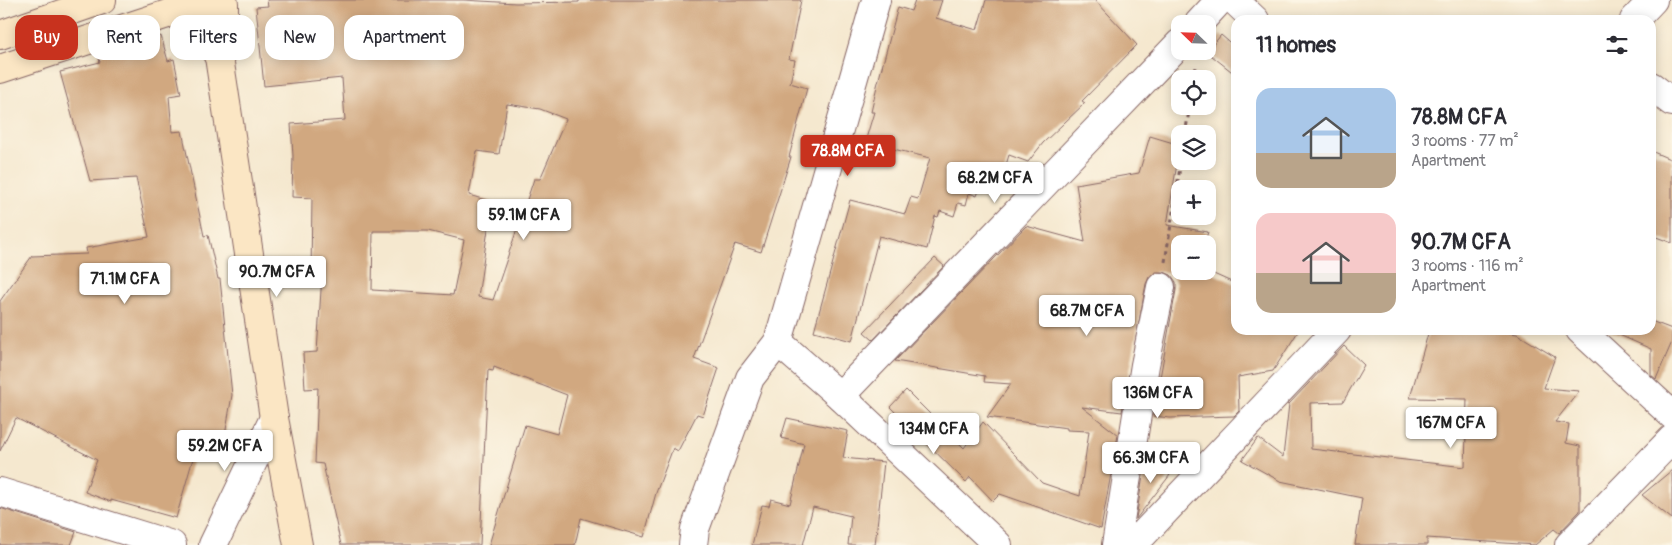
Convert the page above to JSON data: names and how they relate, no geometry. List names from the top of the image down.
{
  "north": "top left",
  "page": {
    "map_buttons": ["+", "−"],
    "chip": [
      "Buy",
      "Rent",
      "Filters",
      "New",
      "Apartment"
    ],
    "heading": "11 homes",
    "list": [
      {
        "name": "78.8M CFA",
        "note": "3 rooms · 77 m² · Apartment"
      },
      {
        "name": "90.7M CFA",
        "note": "3 rooms · 116 m² · Apartment"
      }
    ],
    "price": [
      "78.8M CFA",
      "68.2M CFA",
      "59.1M CFA",
      "90.7M CFA",
      "71.1M CFA",
      "68.7M CFA",
      "136M CFA",
      "167M CFA",
      "134M CFA",
      "59.2M CFA",
      "66.3M CFA"
    ]
  }
}
